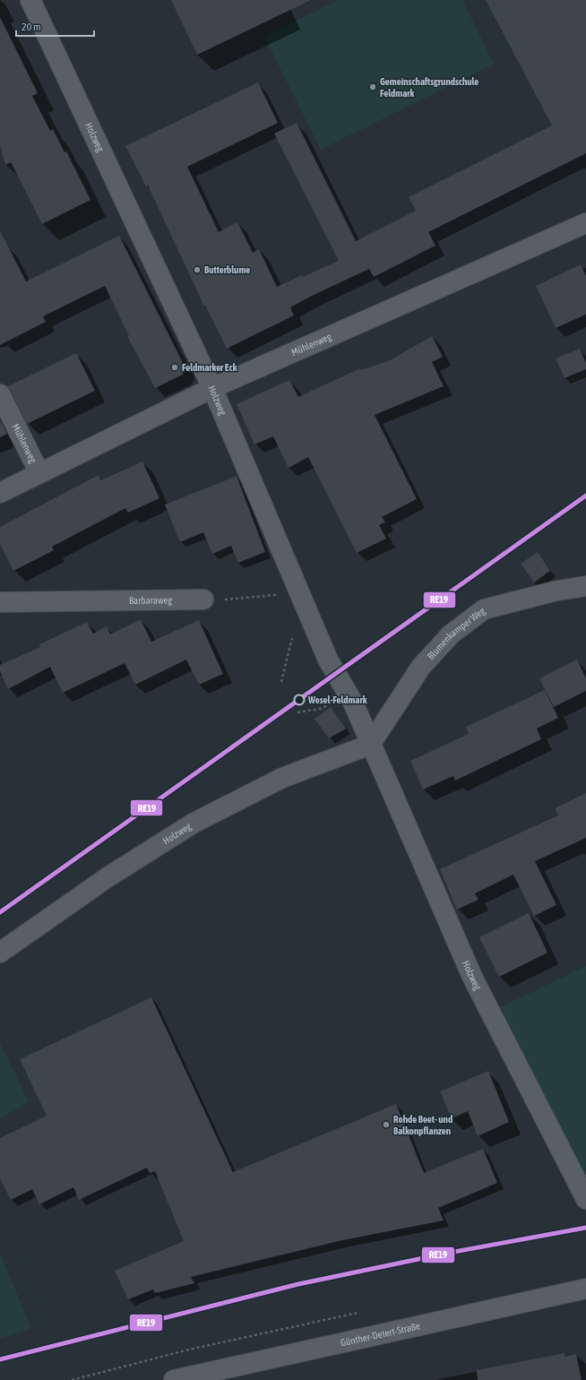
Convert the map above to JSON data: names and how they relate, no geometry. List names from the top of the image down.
{
  "streets": {
    "street": [
      "Holzweg",
      "Mühlenweg",
      "Barbaraweg",
      "Blumenkamper Weg",
      "Günther-Detert-Straße"
    ]
  },
  "crossings": [
    ["Holzweg", "Mühlenweg"],
    ["Holzweg", "Blumenkamper Weg"]
  ],
  "places": [
    "Gemeinschaftsgrundschule Feldmark",
    "Butterblume",
    "Feldmarker Eck",
    "Wesel-Feldmark",
    "Rohde Beet- und Balkonpflanzen"
  ],
  "lines": ["transit line RE19"],
  "scale_bar": "20 m"
}
